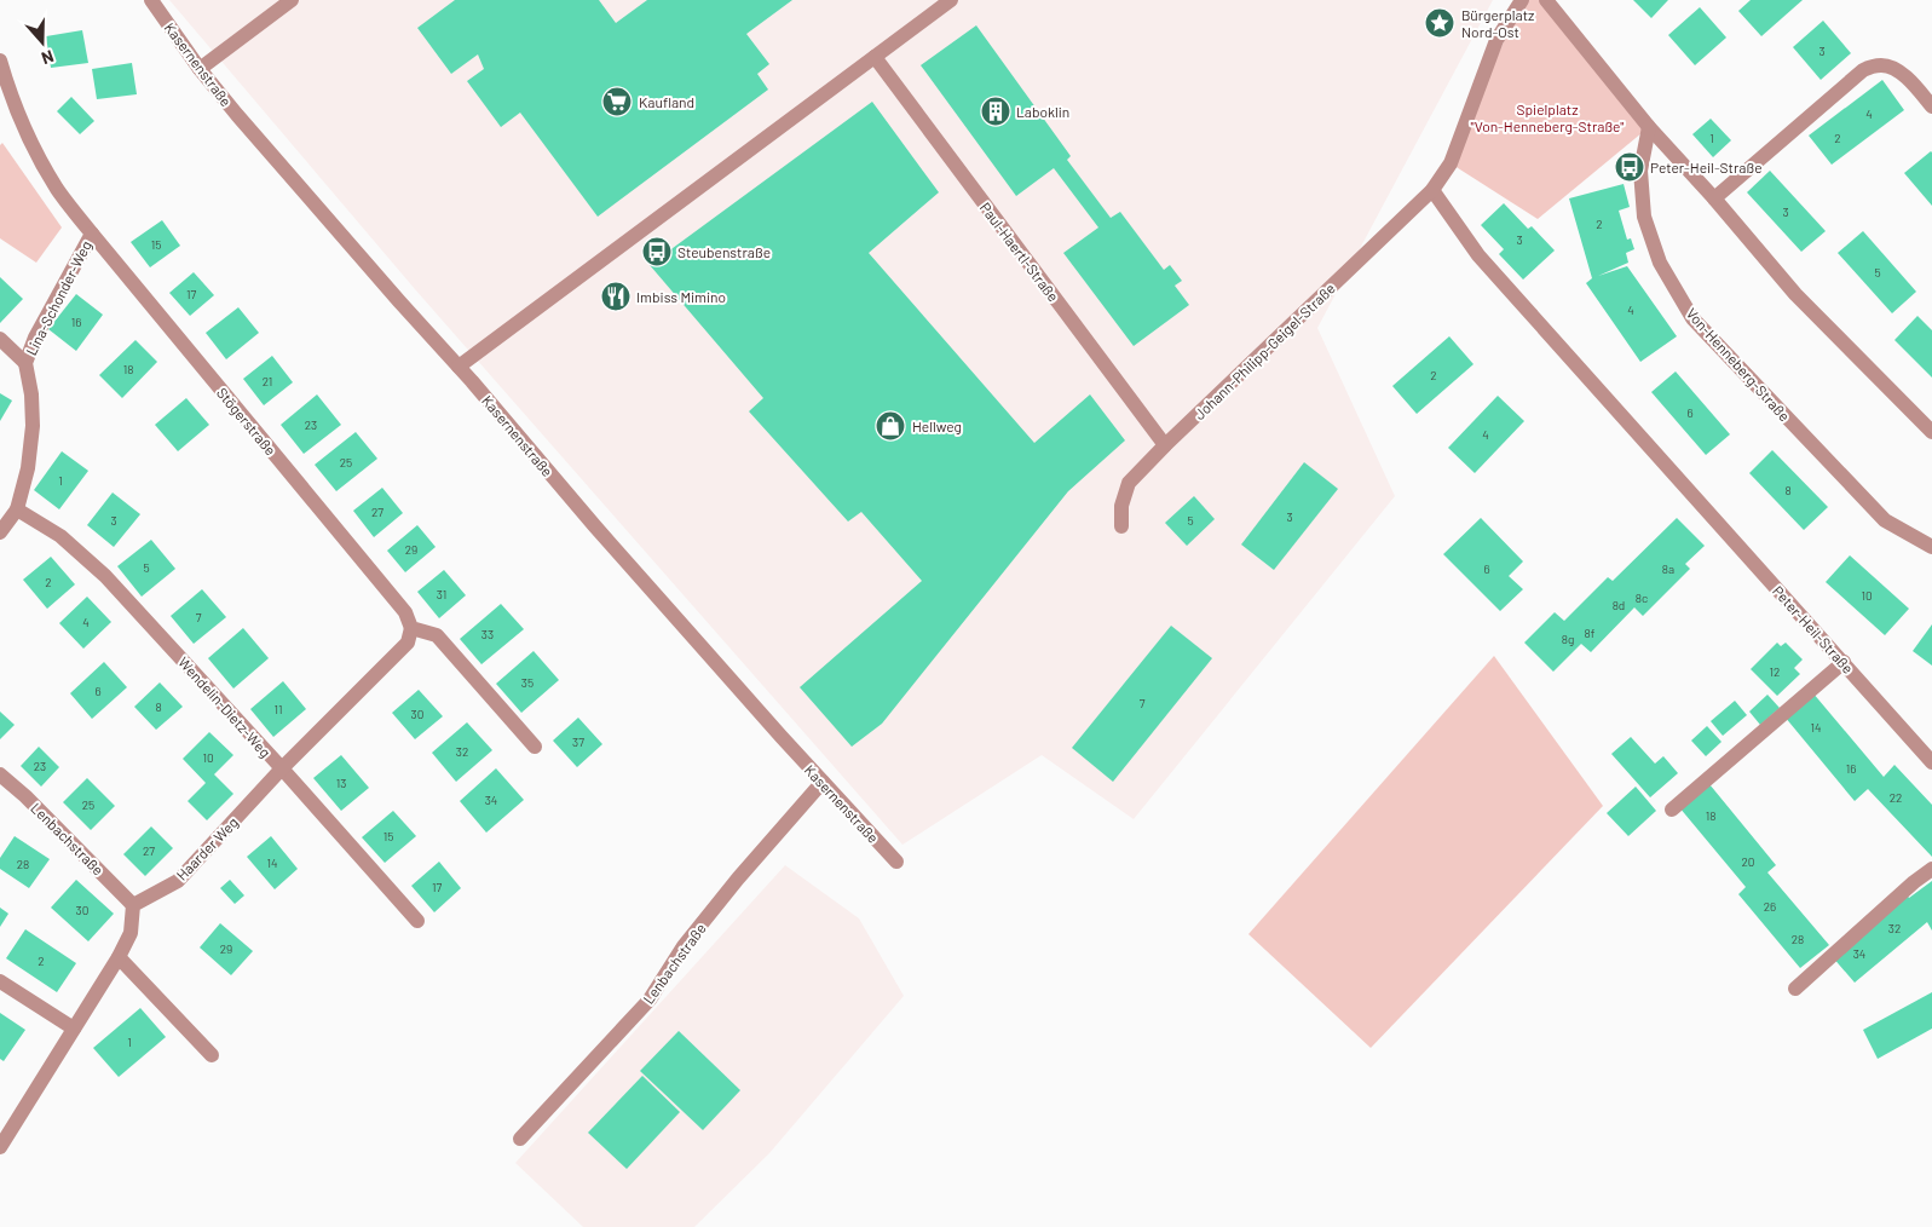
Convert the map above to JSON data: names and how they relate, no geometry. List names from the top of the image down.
{
  "streets": {
    "street": [
      "Kasernenstraße",
      "Paul-Haertl-Straße",
      "Lina-Schonder-Weg",
      "Johann-Philipp-Geigel-Straße",
      "Von-Henneberg-Straße",
      "Stögerstraße",
      "Peter-Heil-Straße",
      "Wendelin-Dietz-Weg",
      "Lenbachstraße",
      "Haarder Weg"
    ]
  },
  "crossings": [
    ["Kasernenstraße", "Lenbachstraße"],
    ["Paul-Haertl-Straße", "Johann-Philipp-Geigel-Straße"],
    ["Lina-Schonder-Weg", "Stögerstraße"],
    ["Lina-Schonder-Weg", "Wendelin-Dietz-Weg"],
    ["Johann-Philipp-Geigel-Straße", "Peter-Heil-Straße"],
    ["Stögerstraße", "Haarder Weg"],
    ["Wendelin-Dietz-Weg", "Haarder Weg"],
    ["Lenbachstraße", "Haarder Weg"]
  ],
  "parks": ["Spielplatz \"Von-Henneberg-Straße\""],
  "places": {
    "place": ["Bürgerplatz Nord-Ost"],
    "supermarket": ["Kaufland"],
    "building": ["Laboklin"],
    "bus stop": ["Peter-Heil-Straße", "Steubenstraße"],
    "restaurant": ["Imbiss Mimino"],
    "shop": ["Hellweg"]
  },
  "house_numbers": [
    "3",
    "4",
    "1",
    "2",
    "3",
    "2",
    "3",
    "15",
    "5",
    "17",
    "4",
    "16",
    "18",
    "2",
    "21",
    "6",
    "23",
    "4",
    "25",
    "1",
    "8",
    "27",
    "3",
    "3",
    "5",
    "29",
    "5",
    "6",
    "8a",
    "2",
    "31",
    "10",
    "8c",
    "8d",
    "7",
    "4",
    "8f",
    "33",
    "8g",
    "12",
    "35",
    "6",
    "7",
    "8",
    "11",
    "30",
    "14",
    "37",
    "32",
    "10",
    "23",
    "16",
    "13",
    "22",
    "34",
    "25",
    "18",
    "15",
    "27",
    "20",
    "14",
    "28",
    "17",
    "26",
    "30",
    "32",
    "28",
    "29",
    "34",
    "2",
    "1"
  ],
  "north": "bottom"
}
